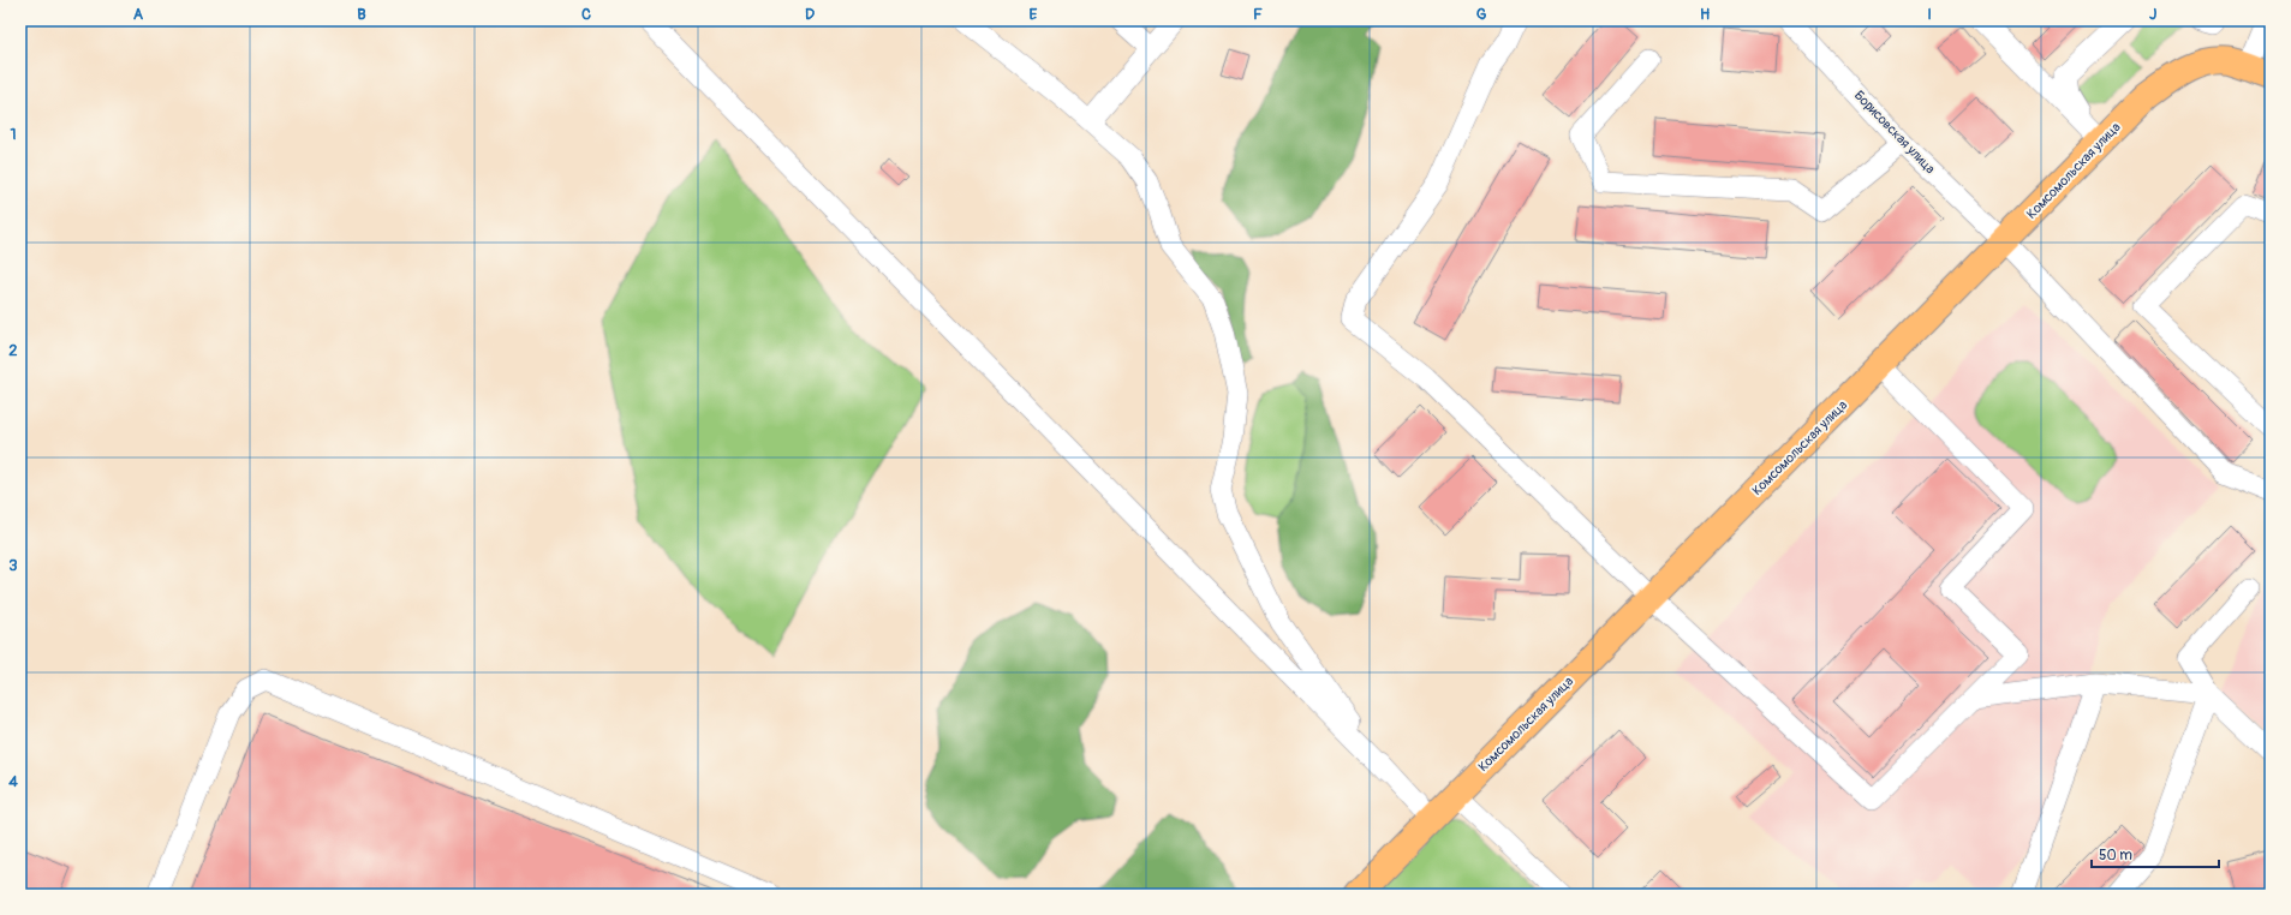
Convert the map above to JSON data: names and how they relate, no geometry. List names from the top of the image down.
{
  "streets": {
    "main road": ["Комсомольская улица"],
    "street": ["Борисовская улица"]
  },
  "crossings": [
    ["Борисовская улица", "Комсомольская улица"]
  ],
  "scale_bar": "50 m",
  "grid": {
    "columns": [
      "A",
      "B",
      "C",
      "D",
      "E",
      "F",
      "G",
      "H",
      "I",
      "J"
    ],
    "rows": [
      "1",
      "2",
      "3",
      "4"
    ]
  }
}
